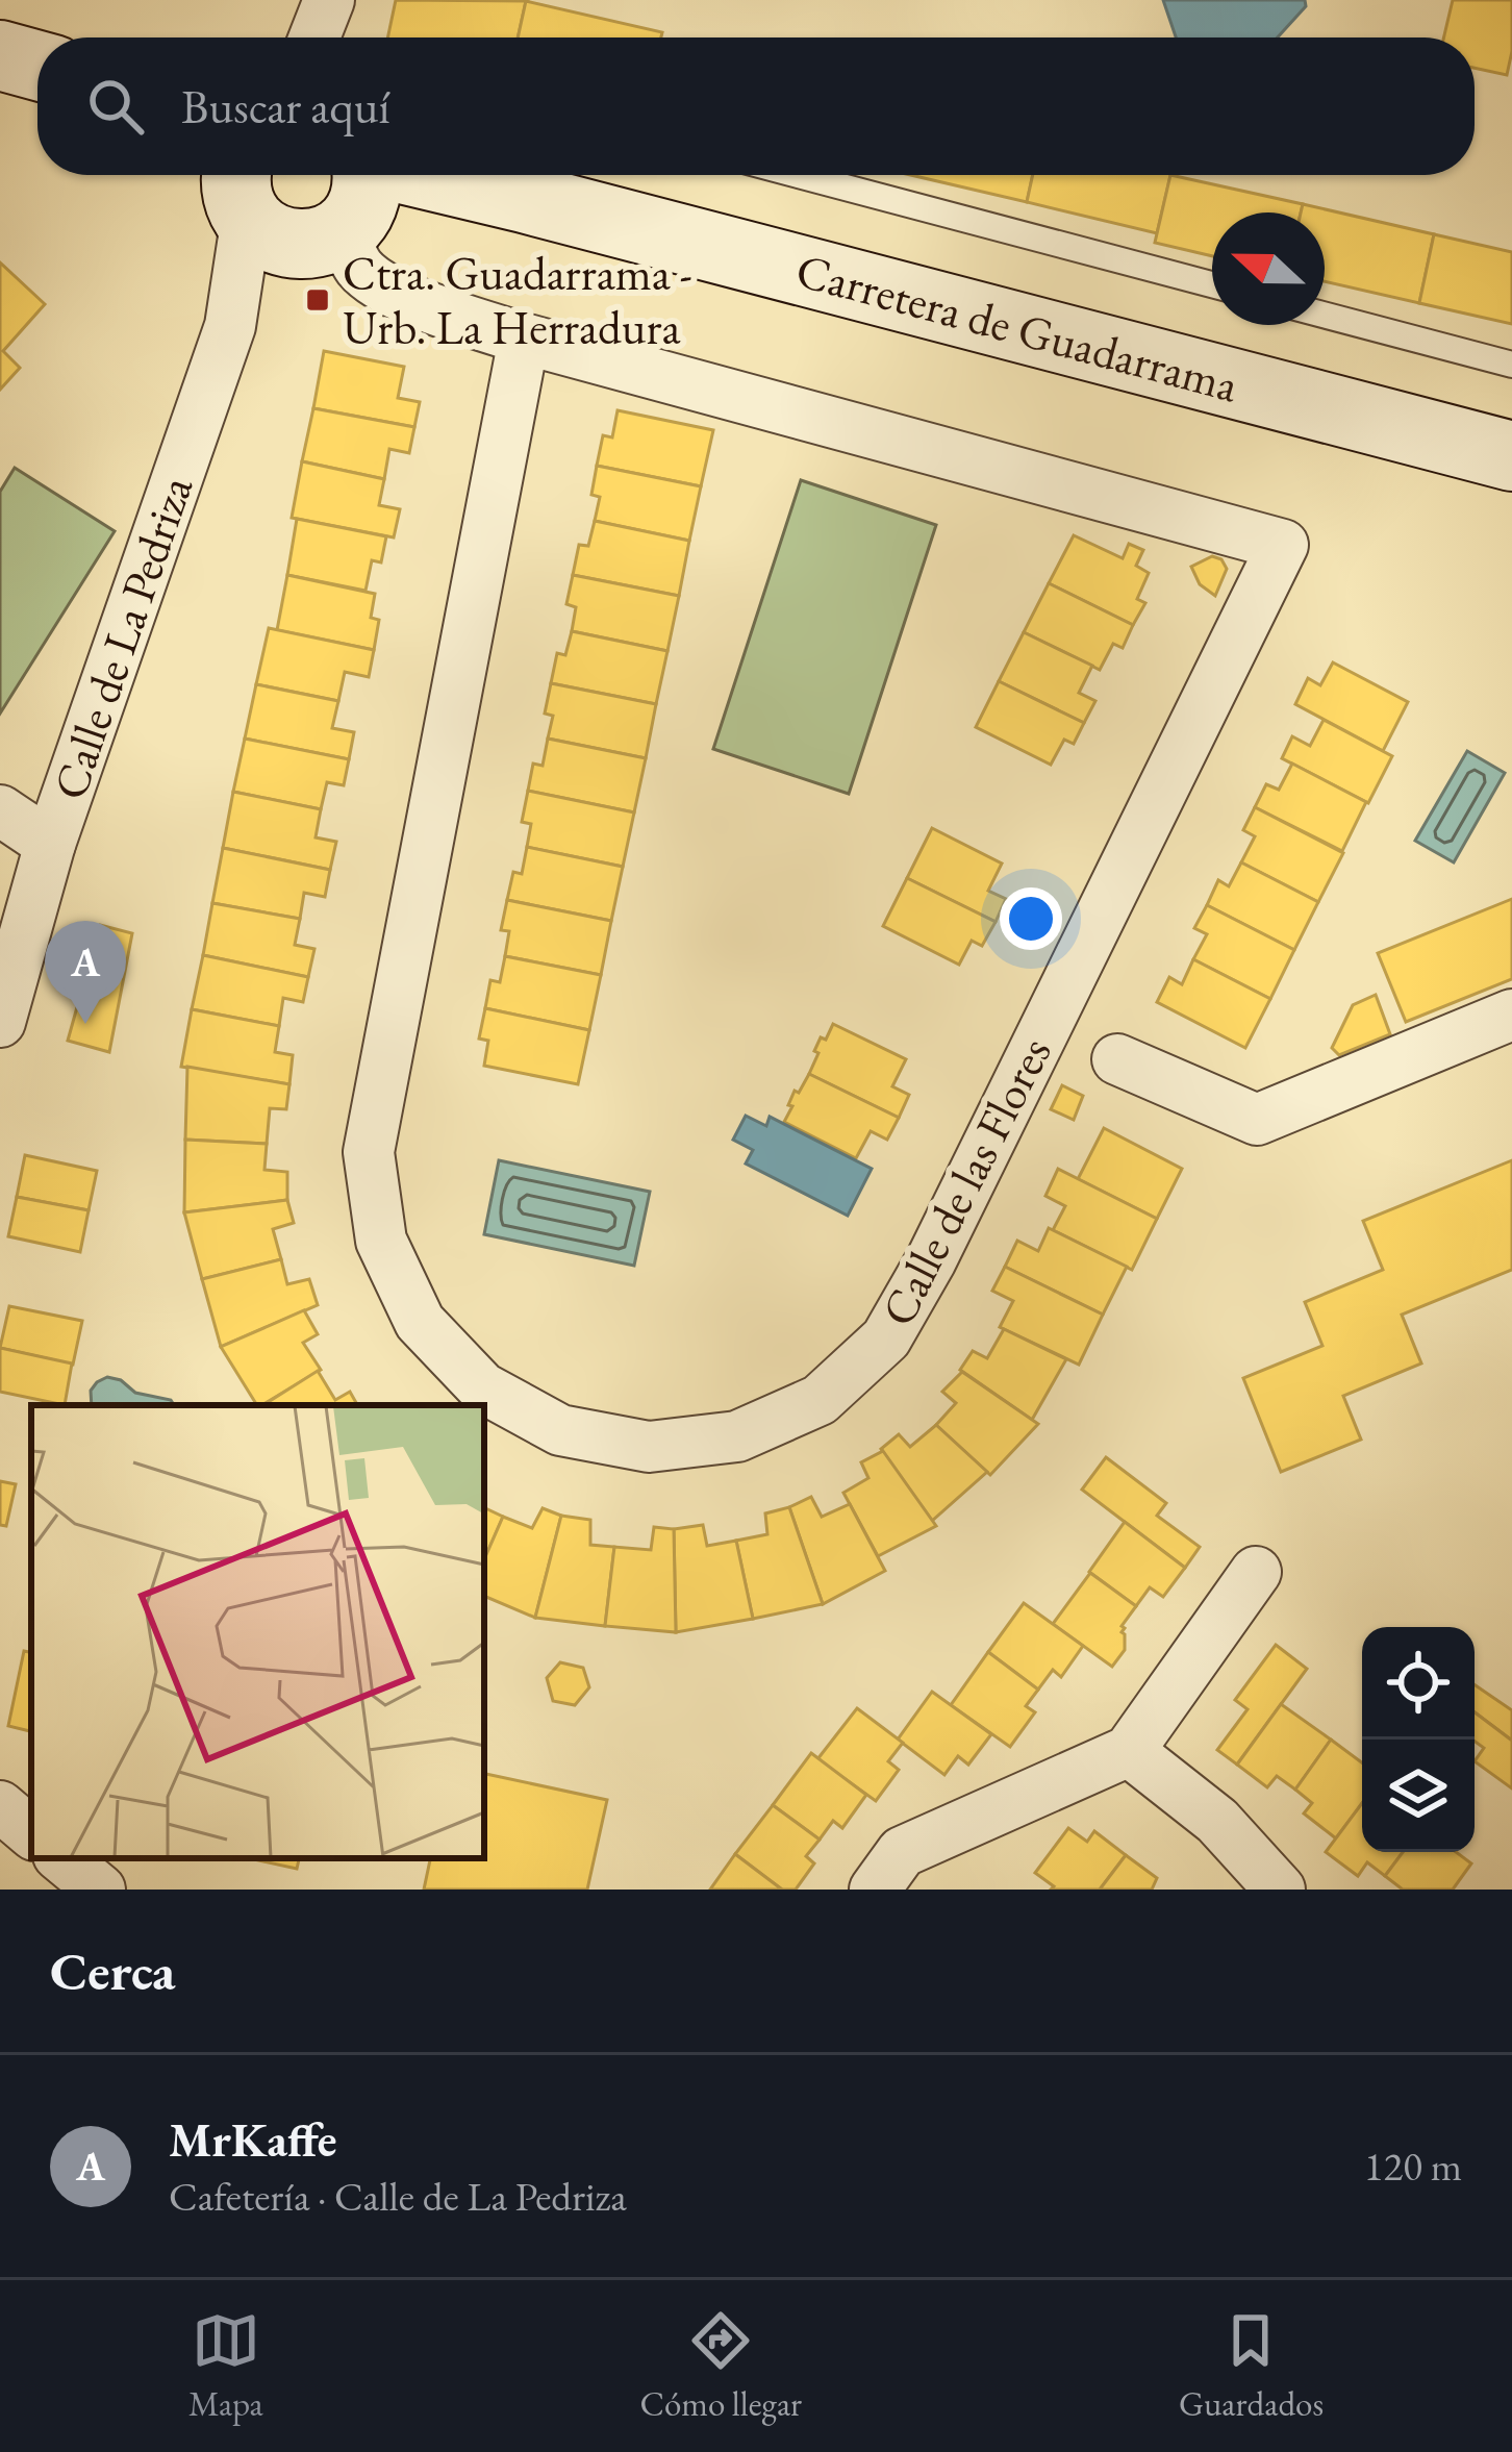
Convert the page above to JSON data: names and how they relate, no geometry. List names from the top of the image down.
{
  "streets": {
    "main road": ["Carretera de Guadarrama"],
    "street": ["Calle de La Pedriza", "Calle de las Flores"]
  },
  "crossings": [
    ["Carretera de Guadarrama", "Calle de La Pedriza"],
    ["Carretera de Guadarrama", "Calle de las Flores"],
    ["Calle de La Pedriza", "Calle de las Flores"]
  ],
  "places": {
    "transit": ["Ctra. Guadarrama - Urb. La Herradura"]
  },
  "north": "left",
  "page": {
    "search": "Buscar aquí",
    "pins": "A",
    "heading": "Cerca",
    "list": [
      {
        "mark": "A",
        "name": "MrKaffe",
        "note": "Cafetería · Calle de La Pedriza",
        "value": "120 m"
      }
    ],
    "nav": ["Mapa", "Cómo llegar", "Guardados"]
  }
}
